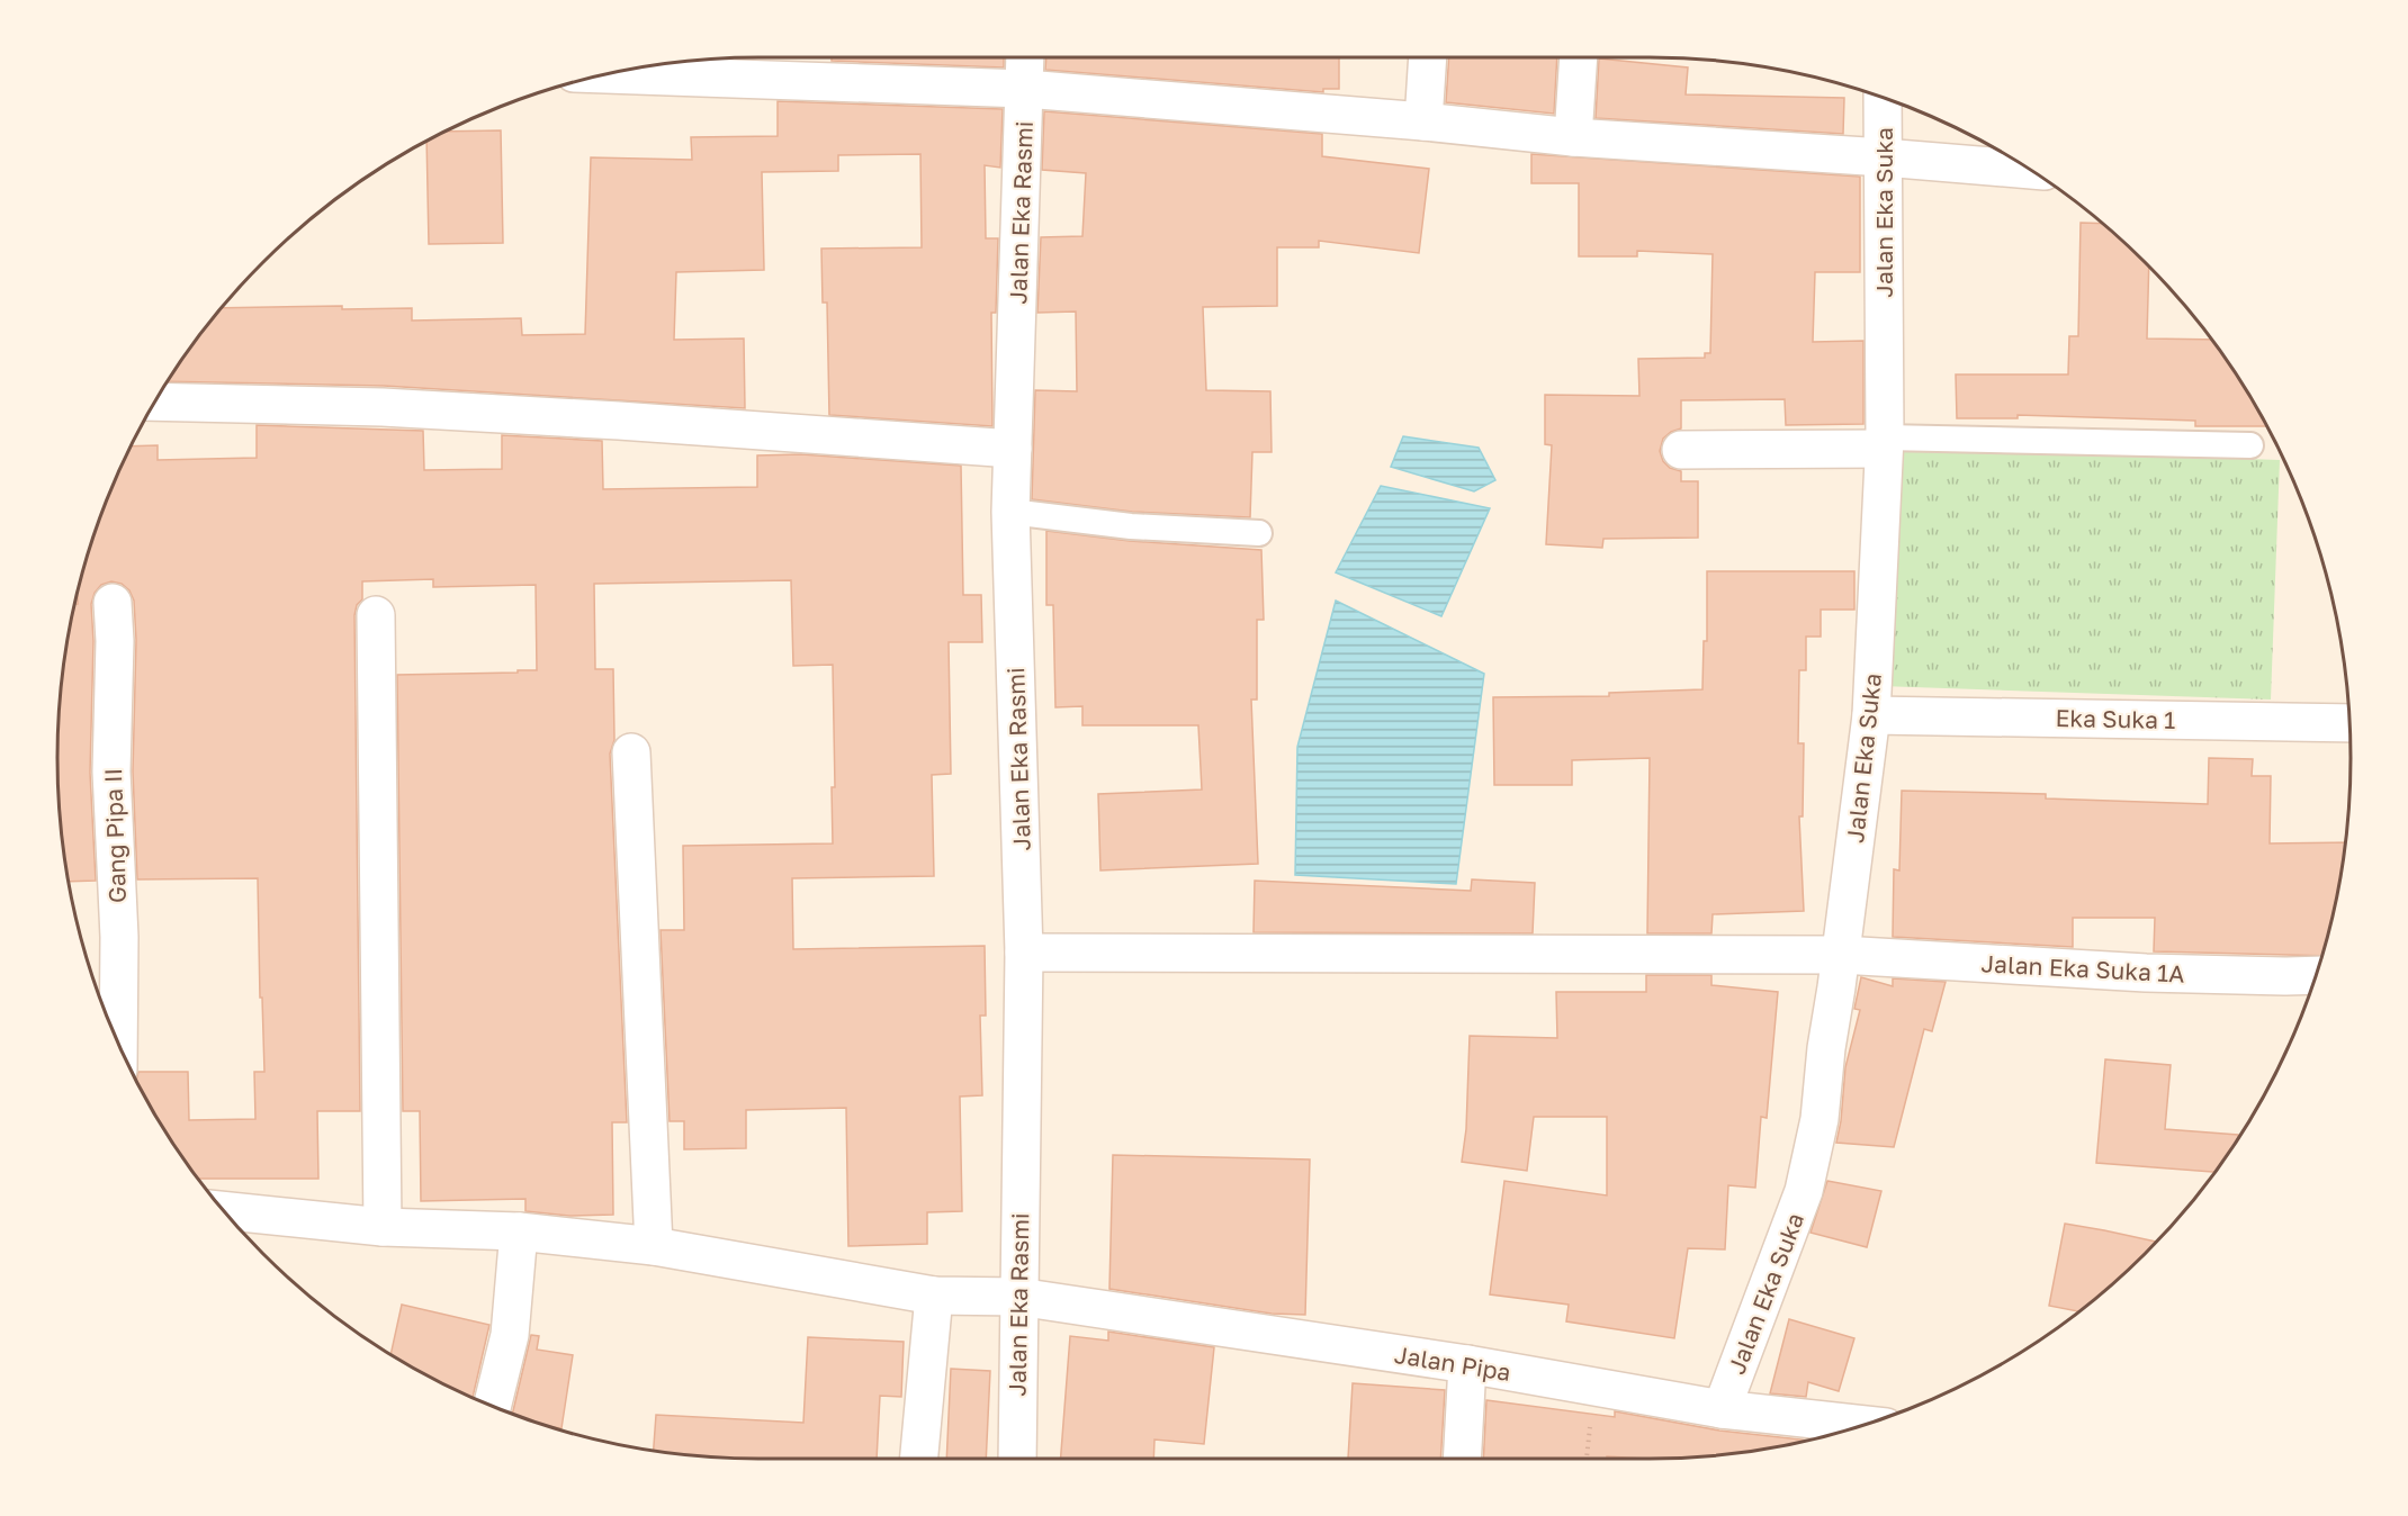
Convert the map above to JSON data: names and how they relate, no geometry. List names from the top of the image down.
{
  "streets": {
    "street": [
      "Jalan Eka Rasmi",
      "Jalan Eka Suka",
      "Eka Suka 1",
      "Gang Pipa II",
      "Jalan Eka Suka 1A",
      "Jalan Pipa"
    ]
  },
  "crossings": [
    ["Jalan Eka Rasmi", "Jalan Eka Suka 1A"],
    ["Jalan Eka Rasmi", "Jalan Pipa"],
    ["Jalan Eka Suka", "Eka Suka 1"],
    ["Jalan Eka Suka", "Jalan Eka Suka 1A"],
    ["Jalan Eka Suka", "Jalan Pipa"]
  ]
}
